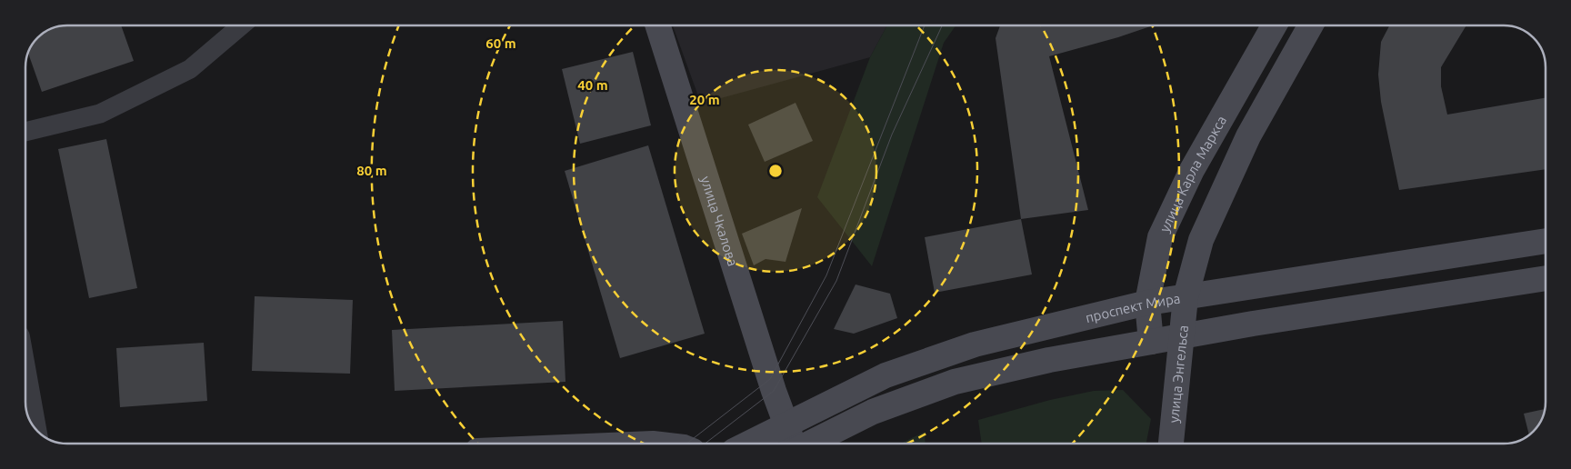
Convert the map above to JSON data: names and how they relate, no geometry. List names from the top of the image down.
{
  "streets": {
    "main road": [
      "улица Карла Маркса",
      "улица Чкалова",
      "проспект Мира",
      "улица Энгельса"
    ]
  },
  "crossings": [
    ["улица Карла Маркса", "проспект Мира"],
    ["улица Чкалова", "проспект Мира"],
    ["проспект Мира", "улица Энгельса"]
  ],
  "rings": [
    "60 m",
    "40 m",
    "20 m",
    "80 m"
  ]
}
